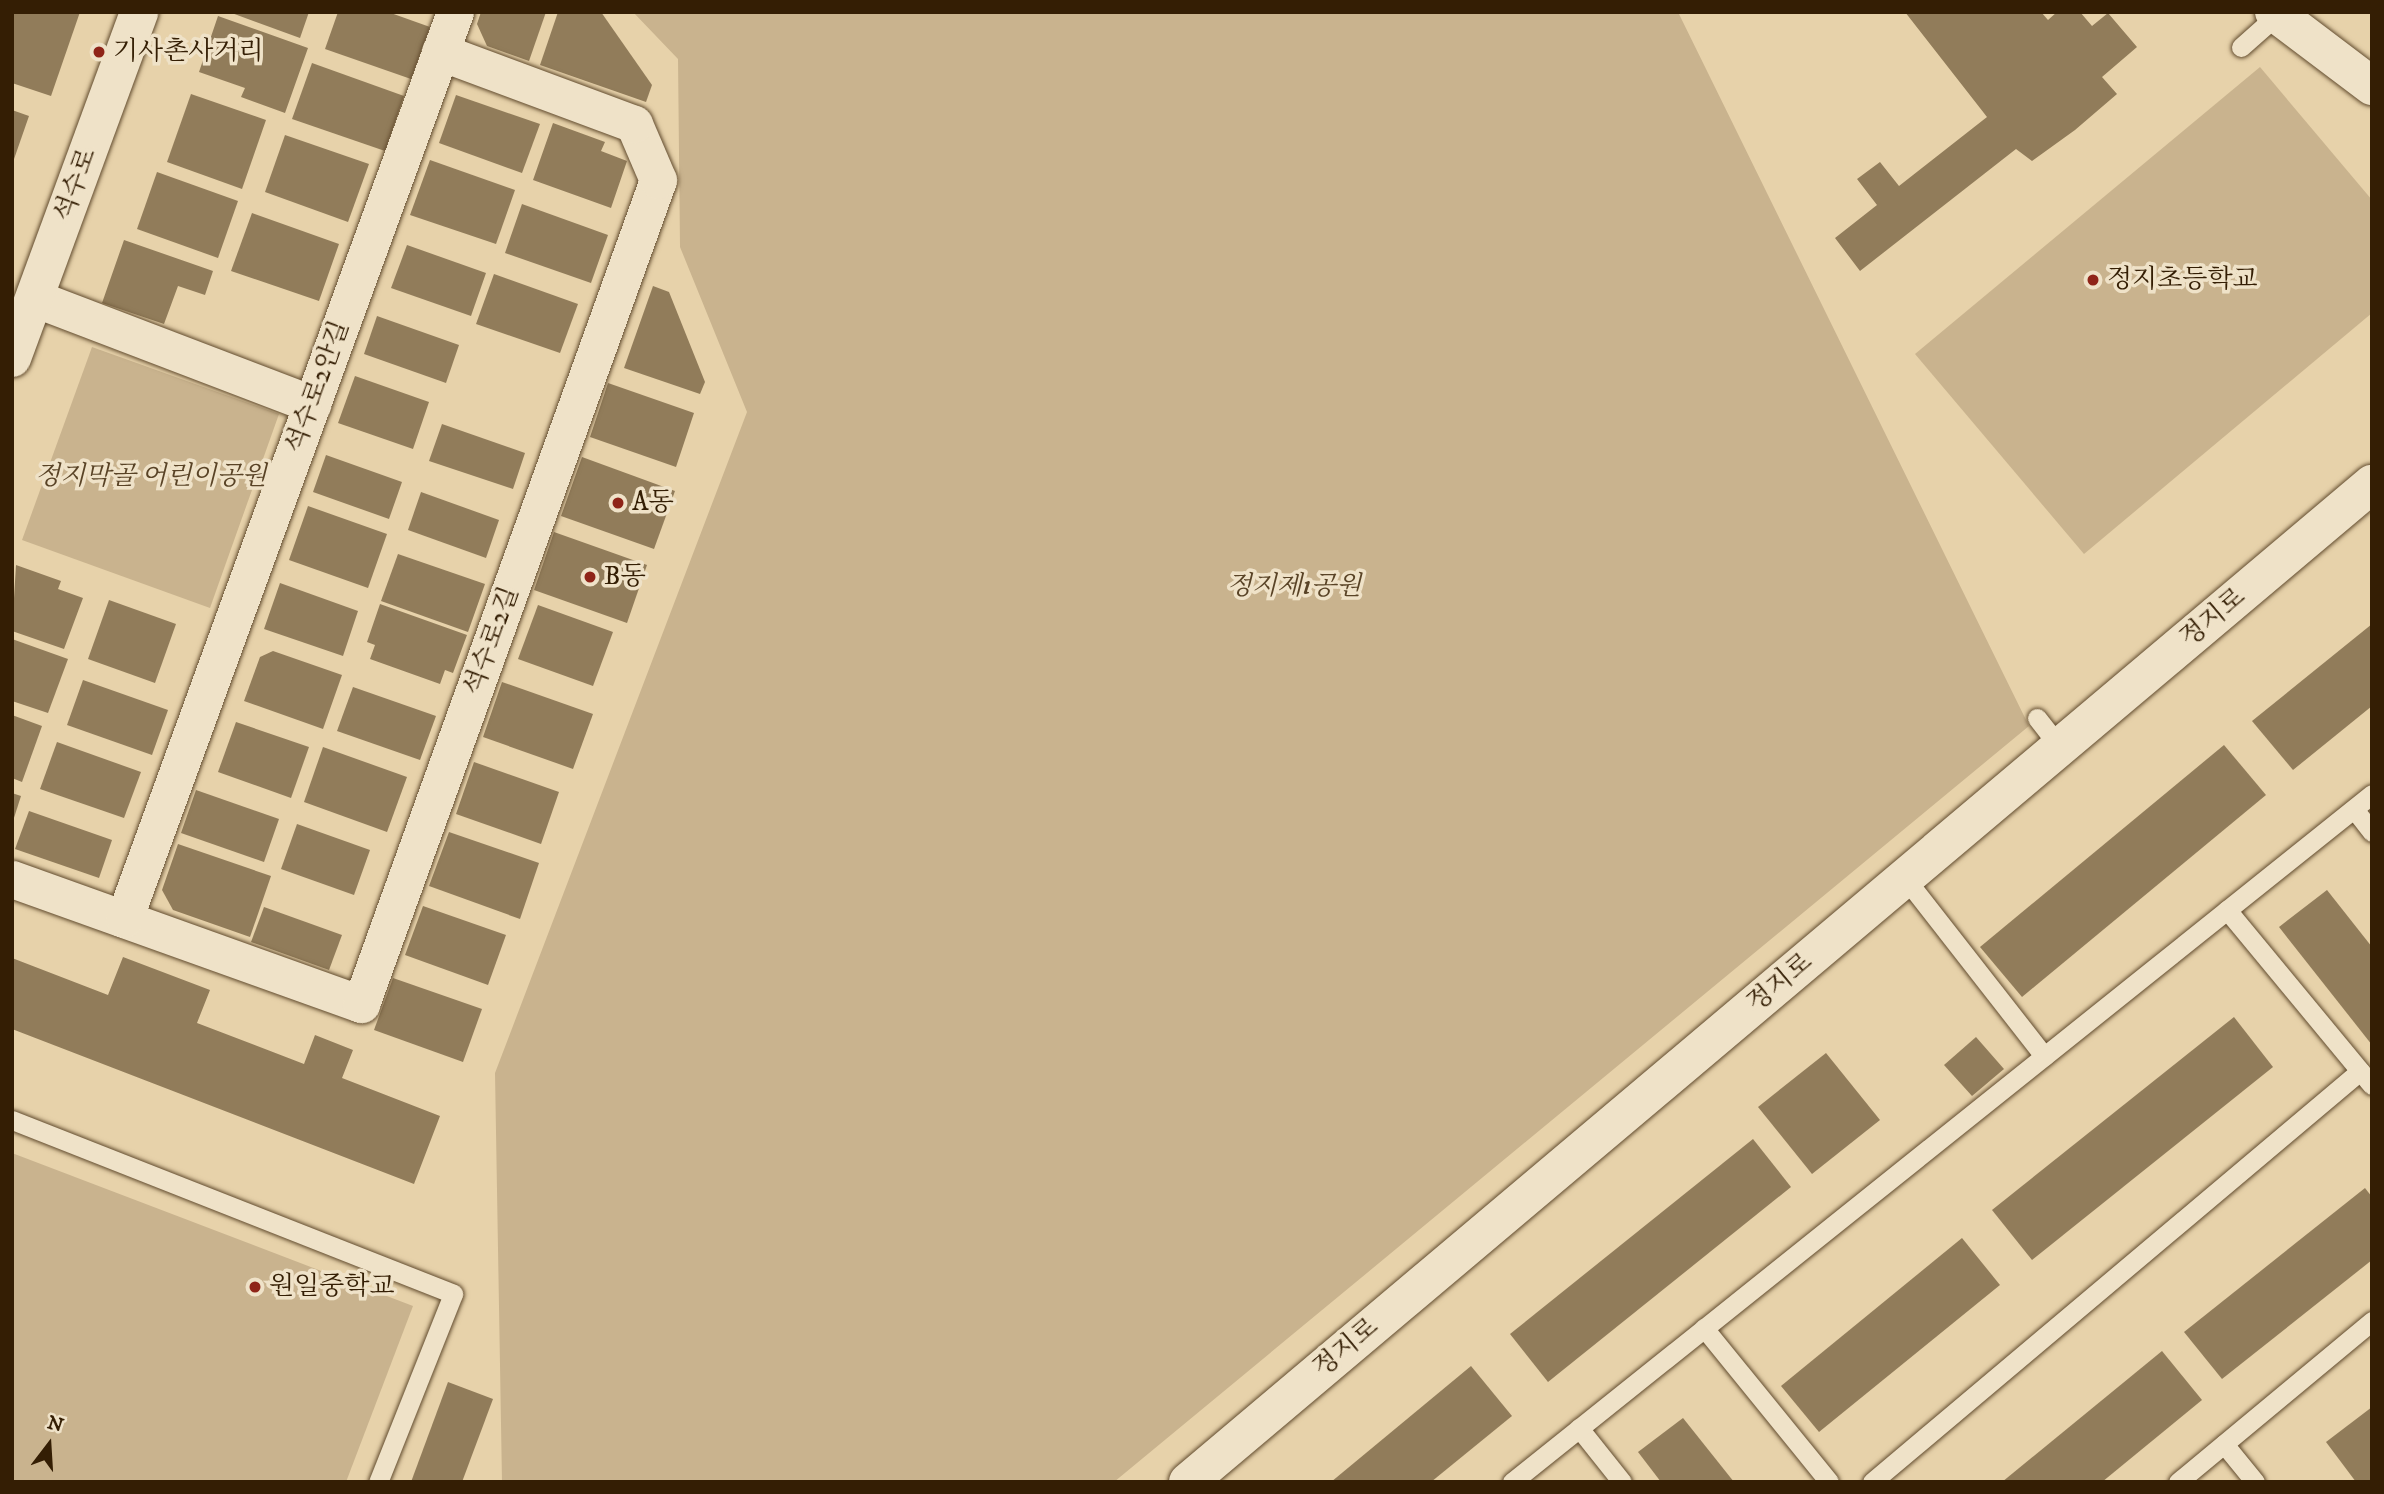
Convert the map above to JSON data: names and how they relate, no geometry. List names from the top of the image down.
{
  "streets": {
    "street": [
      "석수로",
      "석수로2안길",
      "정지로",
      "석수로2길"
    ]
  },
  "crossings": [
    ["석수로2안길", "석수로2길"]
  ],
  "parks": ["정지막골 어린이공원", "정지제1공원"],
  "places": [
    "기사촌사거리",
    "정지초등학교",
    "A동",
    "B동",
    "원일중학교"
  ],
  "north": "top"
}
